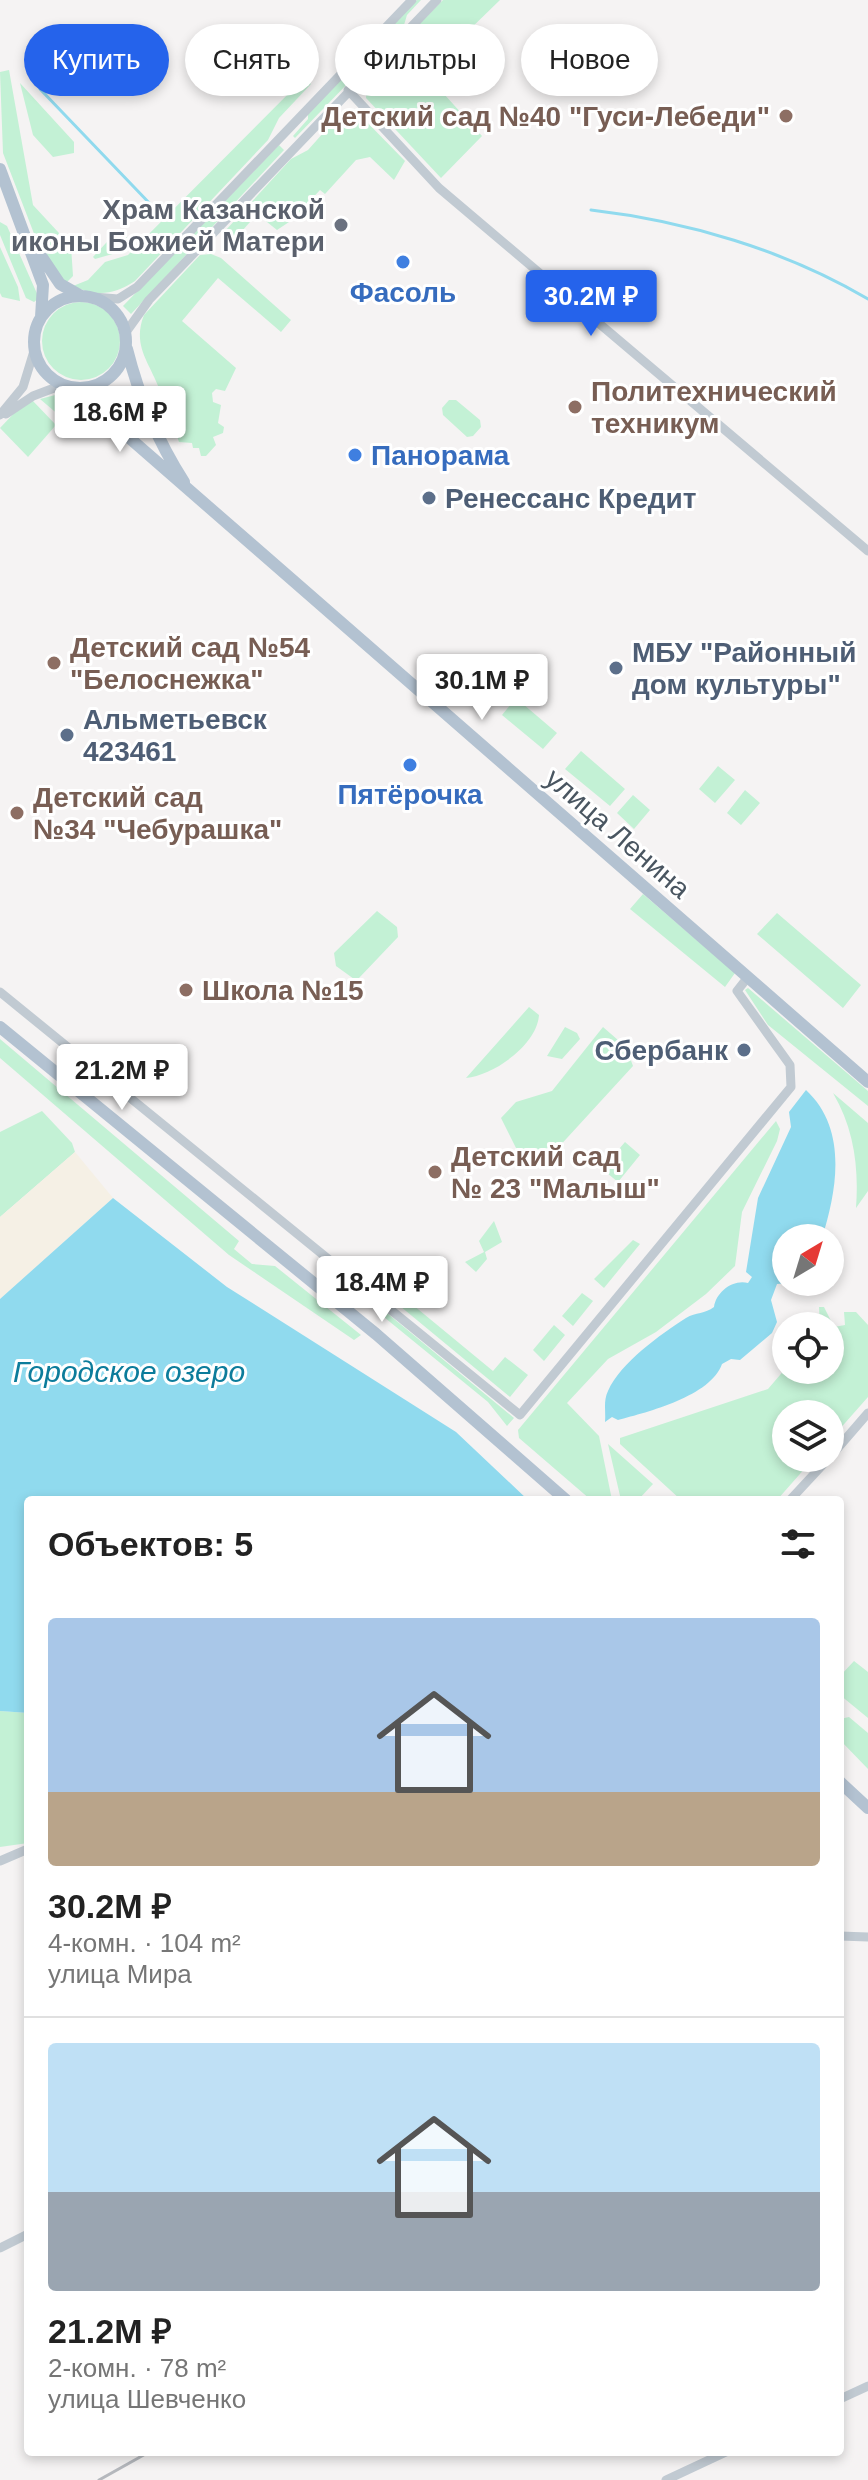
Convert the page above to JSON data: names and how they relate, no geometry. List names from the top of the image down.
{
  "streets": {
    "main road": ["улица Ленина"]
  },
  "water": ["Городское озеро"],
  "places": [
    "Детский сад №40 \"Гуси-Лебеди\"",
    "Храм Казанской иконы Божией Матери",
    "Фасоль",
    "Политехнический техникум",
    "Панорама",
    "Ренессанс Кредит",
    "Детский сад №54 \"Белоснежка\"",
    "МБУ \"Районный дом культуры\"",
    "Альметьевск 423461",
    "Пятёрочка",
    "Детский сад №34 \"Чебурашка\"",
    "Школа №15",
    "Сбербанк",
    "Детский сад № 23 \"Малыш\""
  ],
  "north": "top right",
  "page": {
    "chip": [
      "Купить",
      "Снять",
      "Фильтры",
      "Новое"
    ],
    "price": [
      "30.2M ₽",
      "18.6M ₽",
      "30.1M ₽",
      "21.2M ₽",
      "18.4M ₽"
    ],
    "heading": "Объектов: 5",
    "list": [
      {
        "name": "30.2M ₽",
        "note": "4-комн. · 104 m² · улица Мира"
      },
      {
        "name": "21.2M ₽",
        "note": "2-комн. · 78 m² · улица Шевченко"
      }
    ]
  }
}
